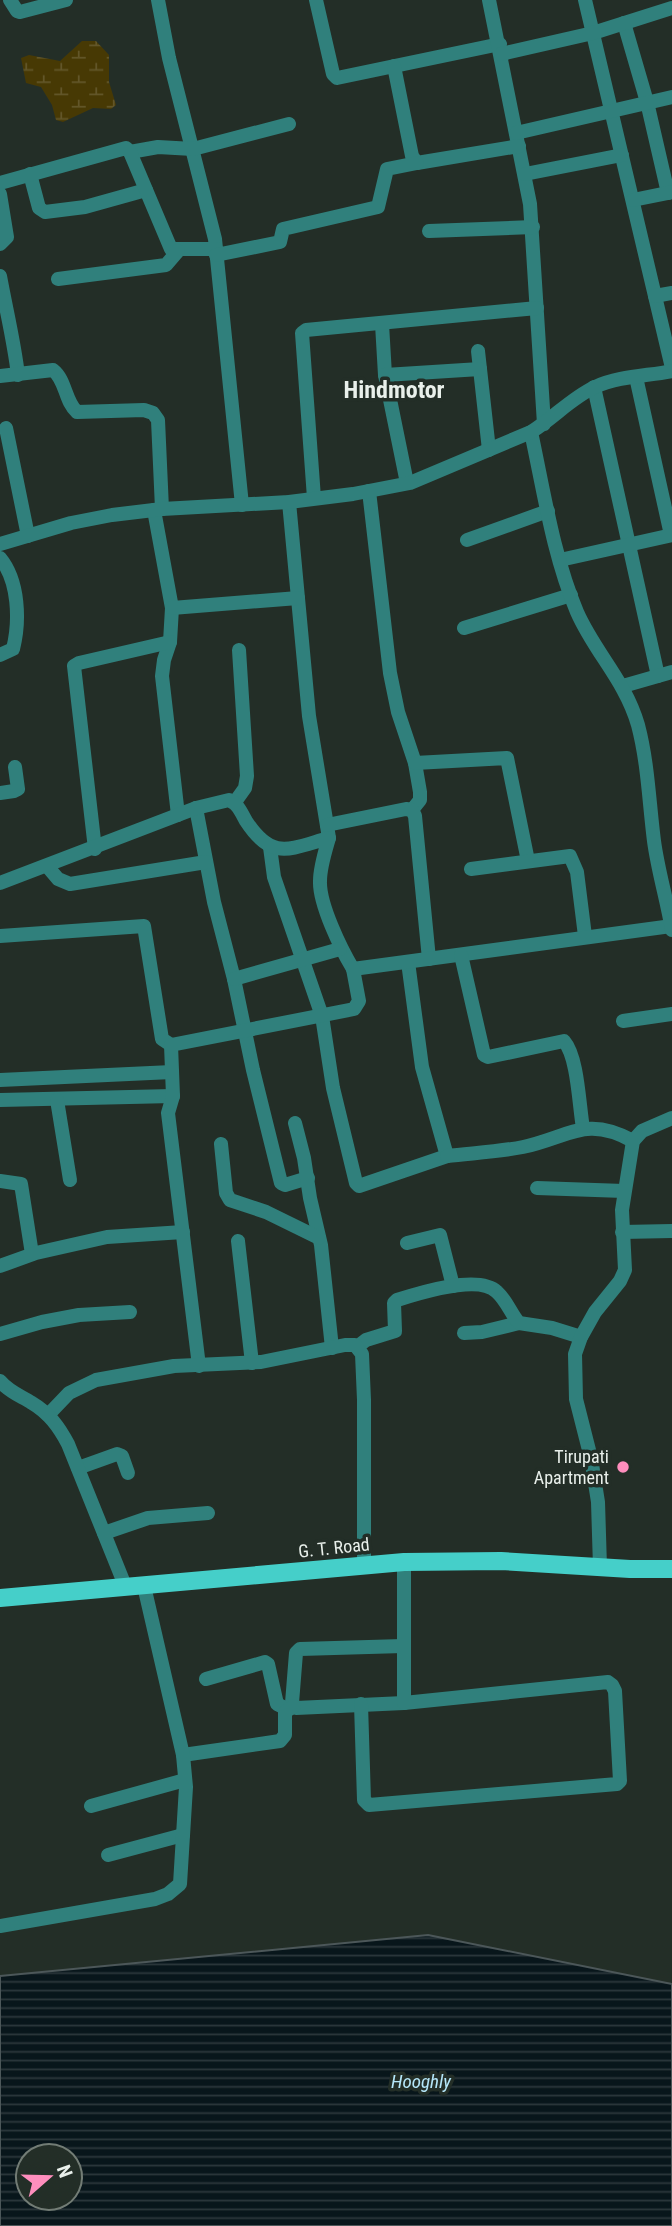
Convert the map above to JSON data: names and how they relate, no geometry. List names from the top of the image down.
{
  "streets": {
    "main road": ["G. T. Road"]
  },
  "districts": ["Hindmotor"],
  "water": ["Hooghly"],
  "places": ["Tirupati Apartment"],
  "north": "right"
}
